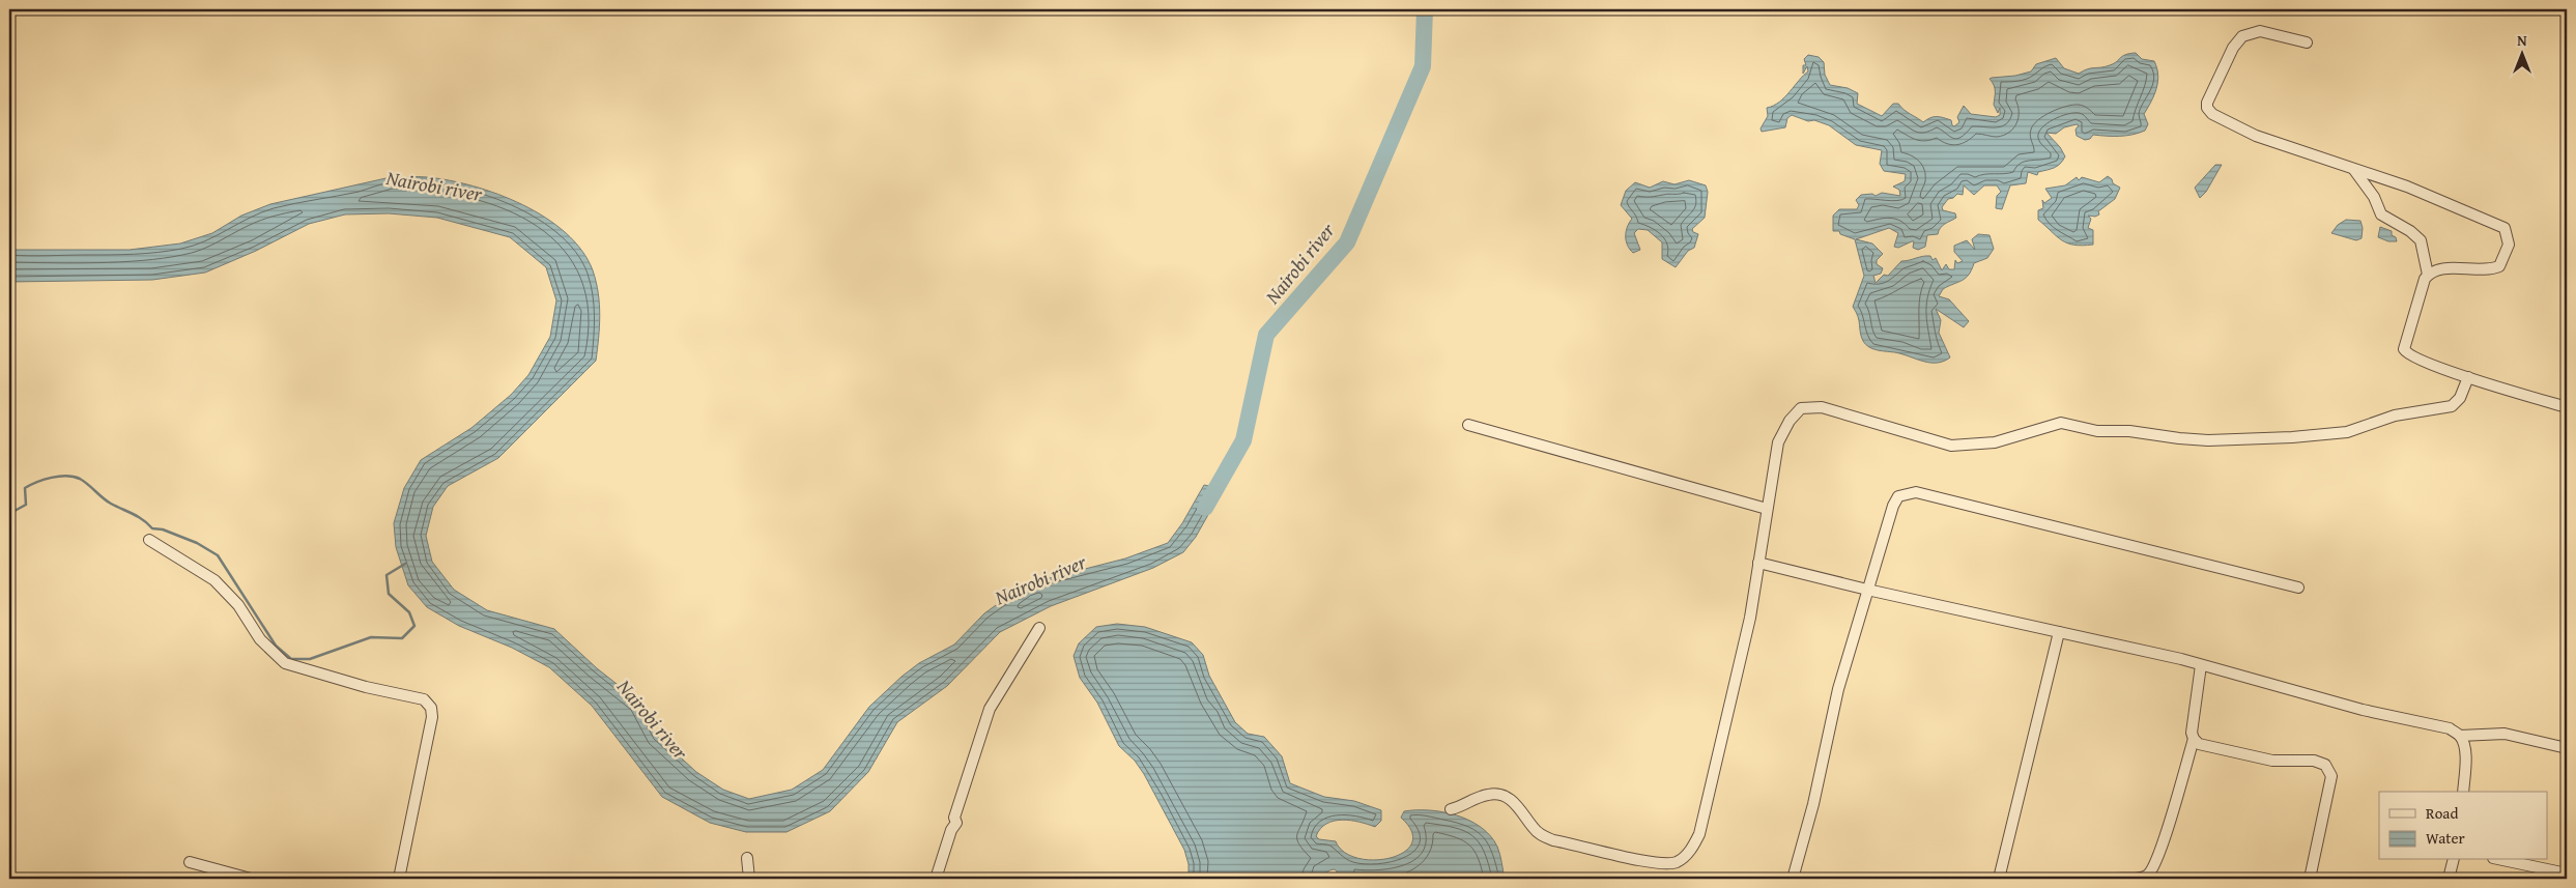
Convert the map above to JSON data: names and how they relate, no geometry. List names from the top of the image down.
{
  "water": ["Nairobi river"],
  "legend": ["Road", "Water"],
  "north": "top"
}
